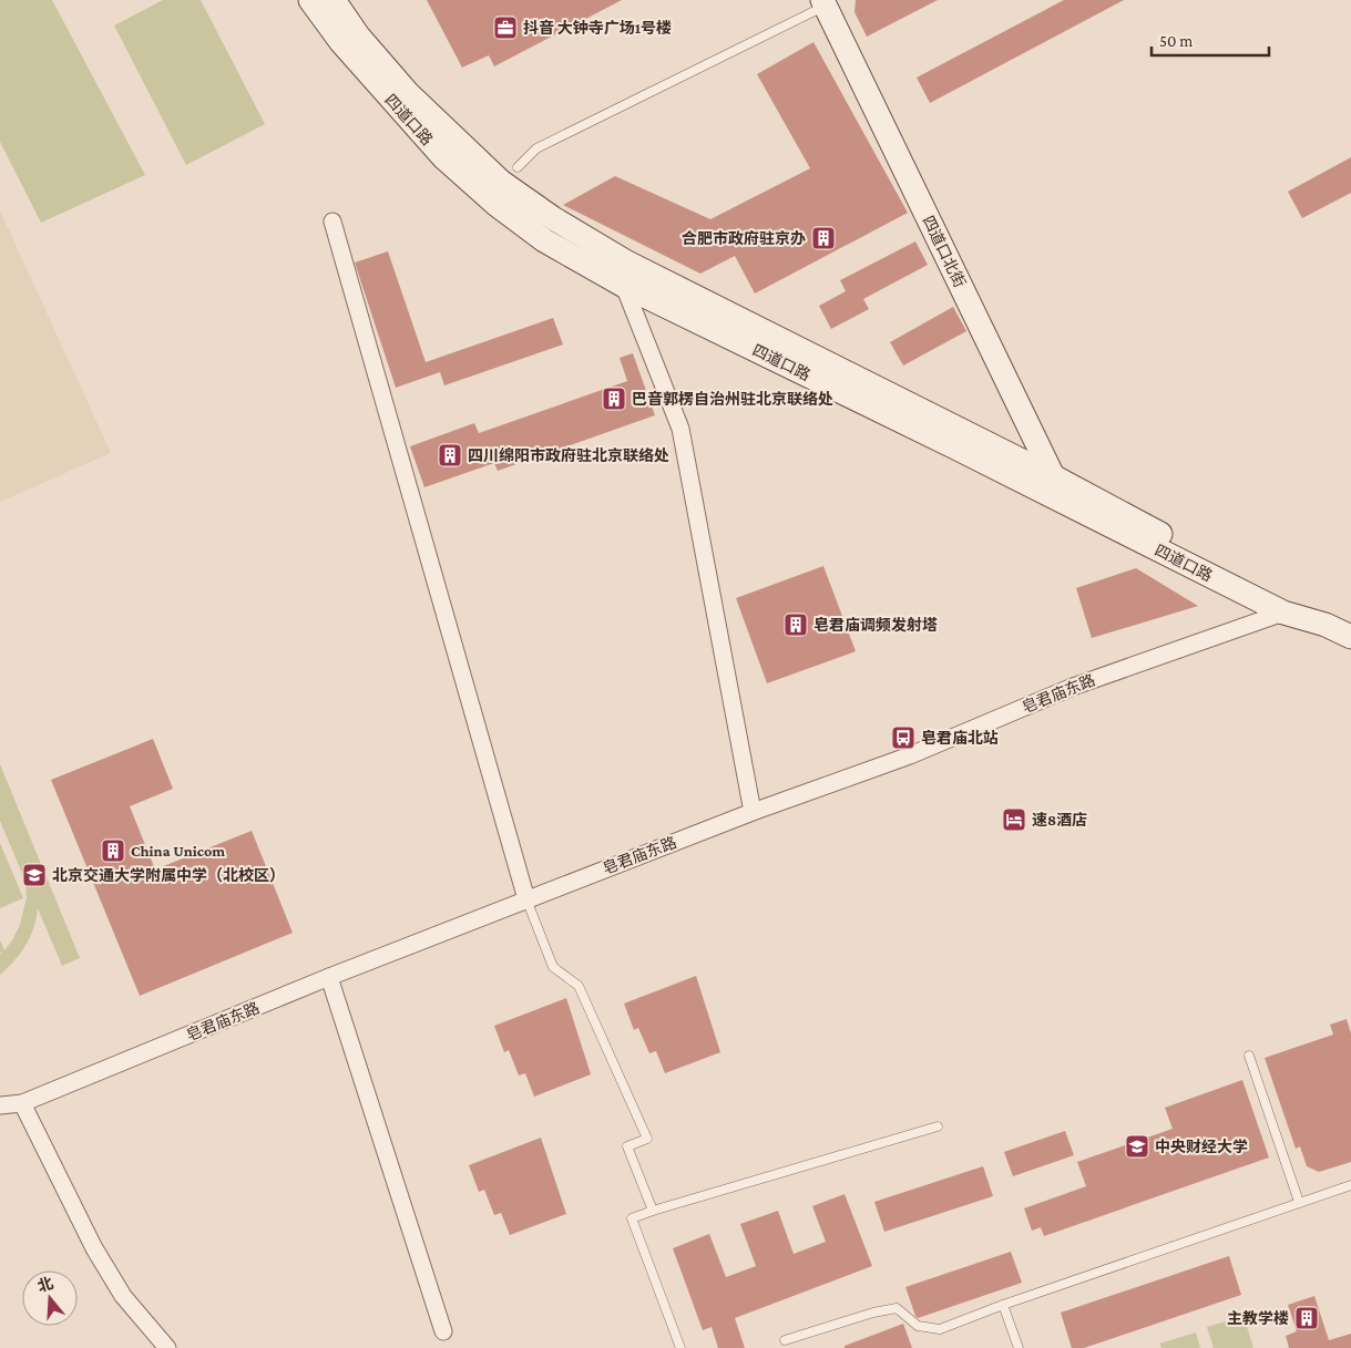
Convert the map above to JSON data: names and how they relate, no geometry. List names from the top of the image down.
{
  "streets": {
    "street": ["四道口路", "四道口北街", "皂君庙东路"]
  },
  "crossings": [
    ["四道口路", "四道口北街"],
    ["四道口路", "皂君庙东路"]
  ],
  "places": {
    "office": ["抖音 大钟寺广场1号楼"],
    "building": [
      "合肥市政府驻京办",
      "巴音郭楞自治州驻北京联络处",
      "四川绵阳市政府驻北京联络处",
      "皂君庙调频发射塔",
      "China Unicom",
      "主教学楼"
    ],
    "bus stop": ["皂君庙北站"],
    "hotel": ["速8酒店"],
    "school or university": ["北京交通大学附属中学（北校区）", "中央财经大学"]
  },
  "scale_bar": "50 m",
  "north": "top"
}
